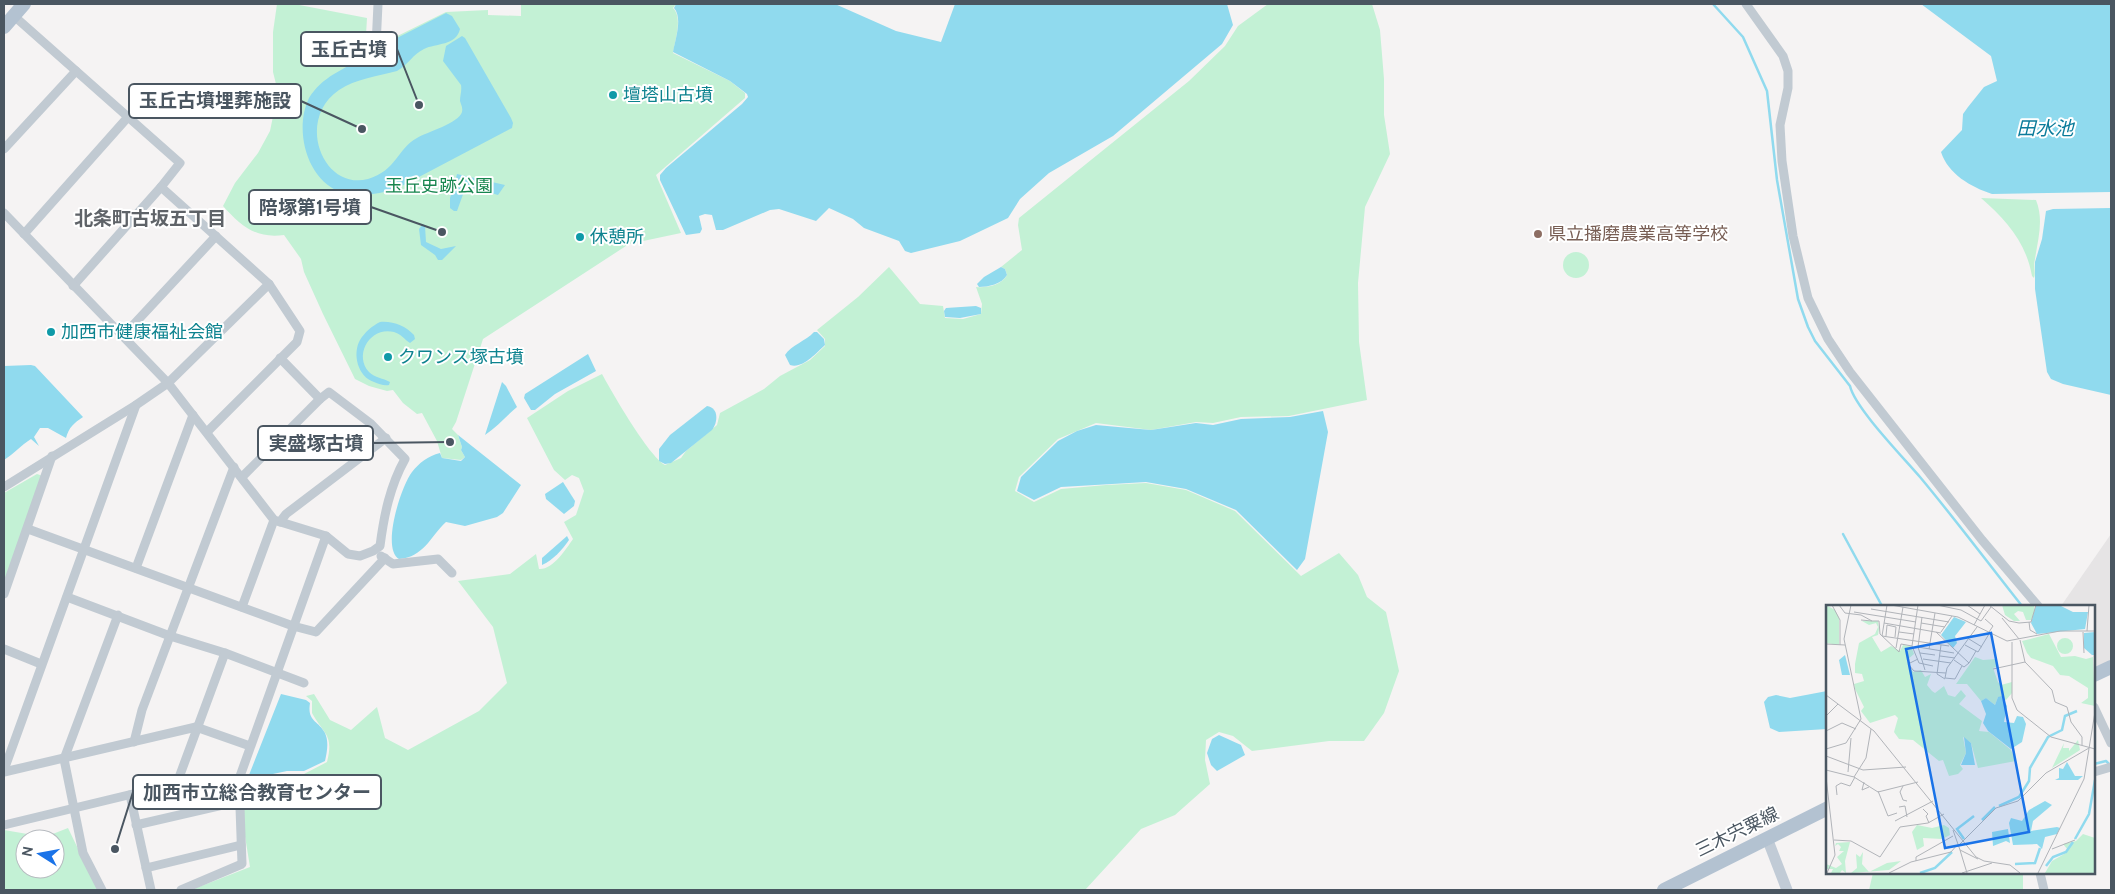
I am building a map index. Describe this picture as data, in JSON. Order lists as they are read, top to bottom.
{
  "streets": {
    "main road": ["三木宍粟線"]
  },
  "districts": ["北条町古坂五丁目"],
  "water": ["田水池"],
  "parks": ["玉丘史跡公園"],
  "places": [
    "壇塔山古墳",
    "玉丘古墳",
    "玉丘古墳埋葬施設",
    "陪塚第1号墳",
    "県立播磨農業高等学校",
    "休憩所",
    "加西市健康福祉会館",
    "クワンス塚古墳",
    "実盛塚古墳",
    "加西市立総合教育センター"
  ],
  "north": "left"
}
